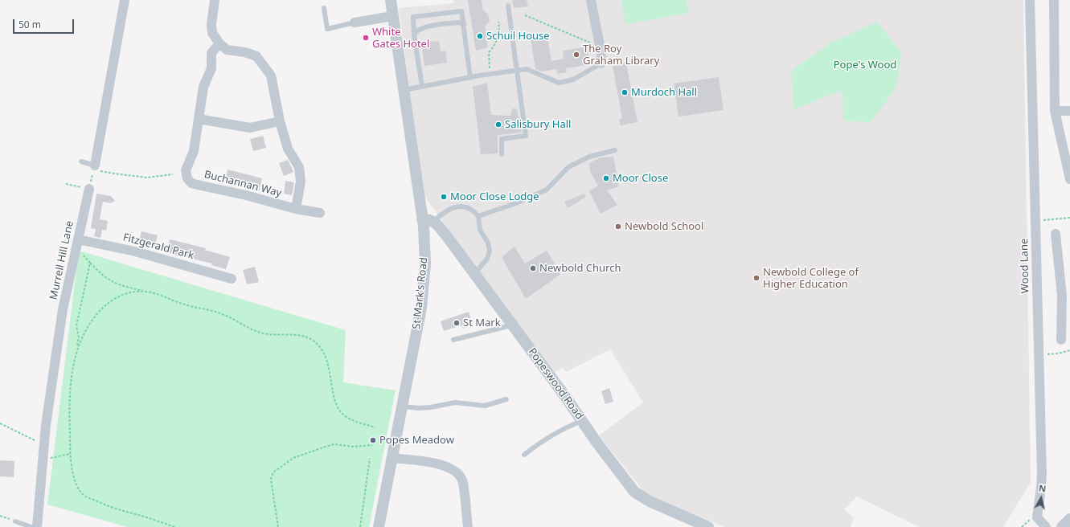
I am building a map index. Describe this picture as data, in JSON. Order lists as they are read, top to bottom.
{
  "streets": {
    "street": [
      "Buchannan Way",
      "Fitzgerald Park",
      "Murrell Hill Lane",
      "Wood Lane",
      "St Mark's Road",
      "Popeswood Road"
    ]
  },
  "crossings": [
    ["Fitzgerald Park", "Murrell Hill Lane"]
  ],
  "parks": ["Pope's Wood"],
  "places": [
    "Schuil House",
    "White Gates Hotel",
    "The Roy Graham Library",
    "Murdoch Hall",
    "Salisbury Hall",
    "Moor Close",
    "Moor Close Lodge",
    "Newbold School",
    "Newbold Church",
    "Newbold College of Higher Education",
    "St Mark",
    "Popes Meadow"
  ],
  "scale_bar": "50 m",
  "north": "top"
}
